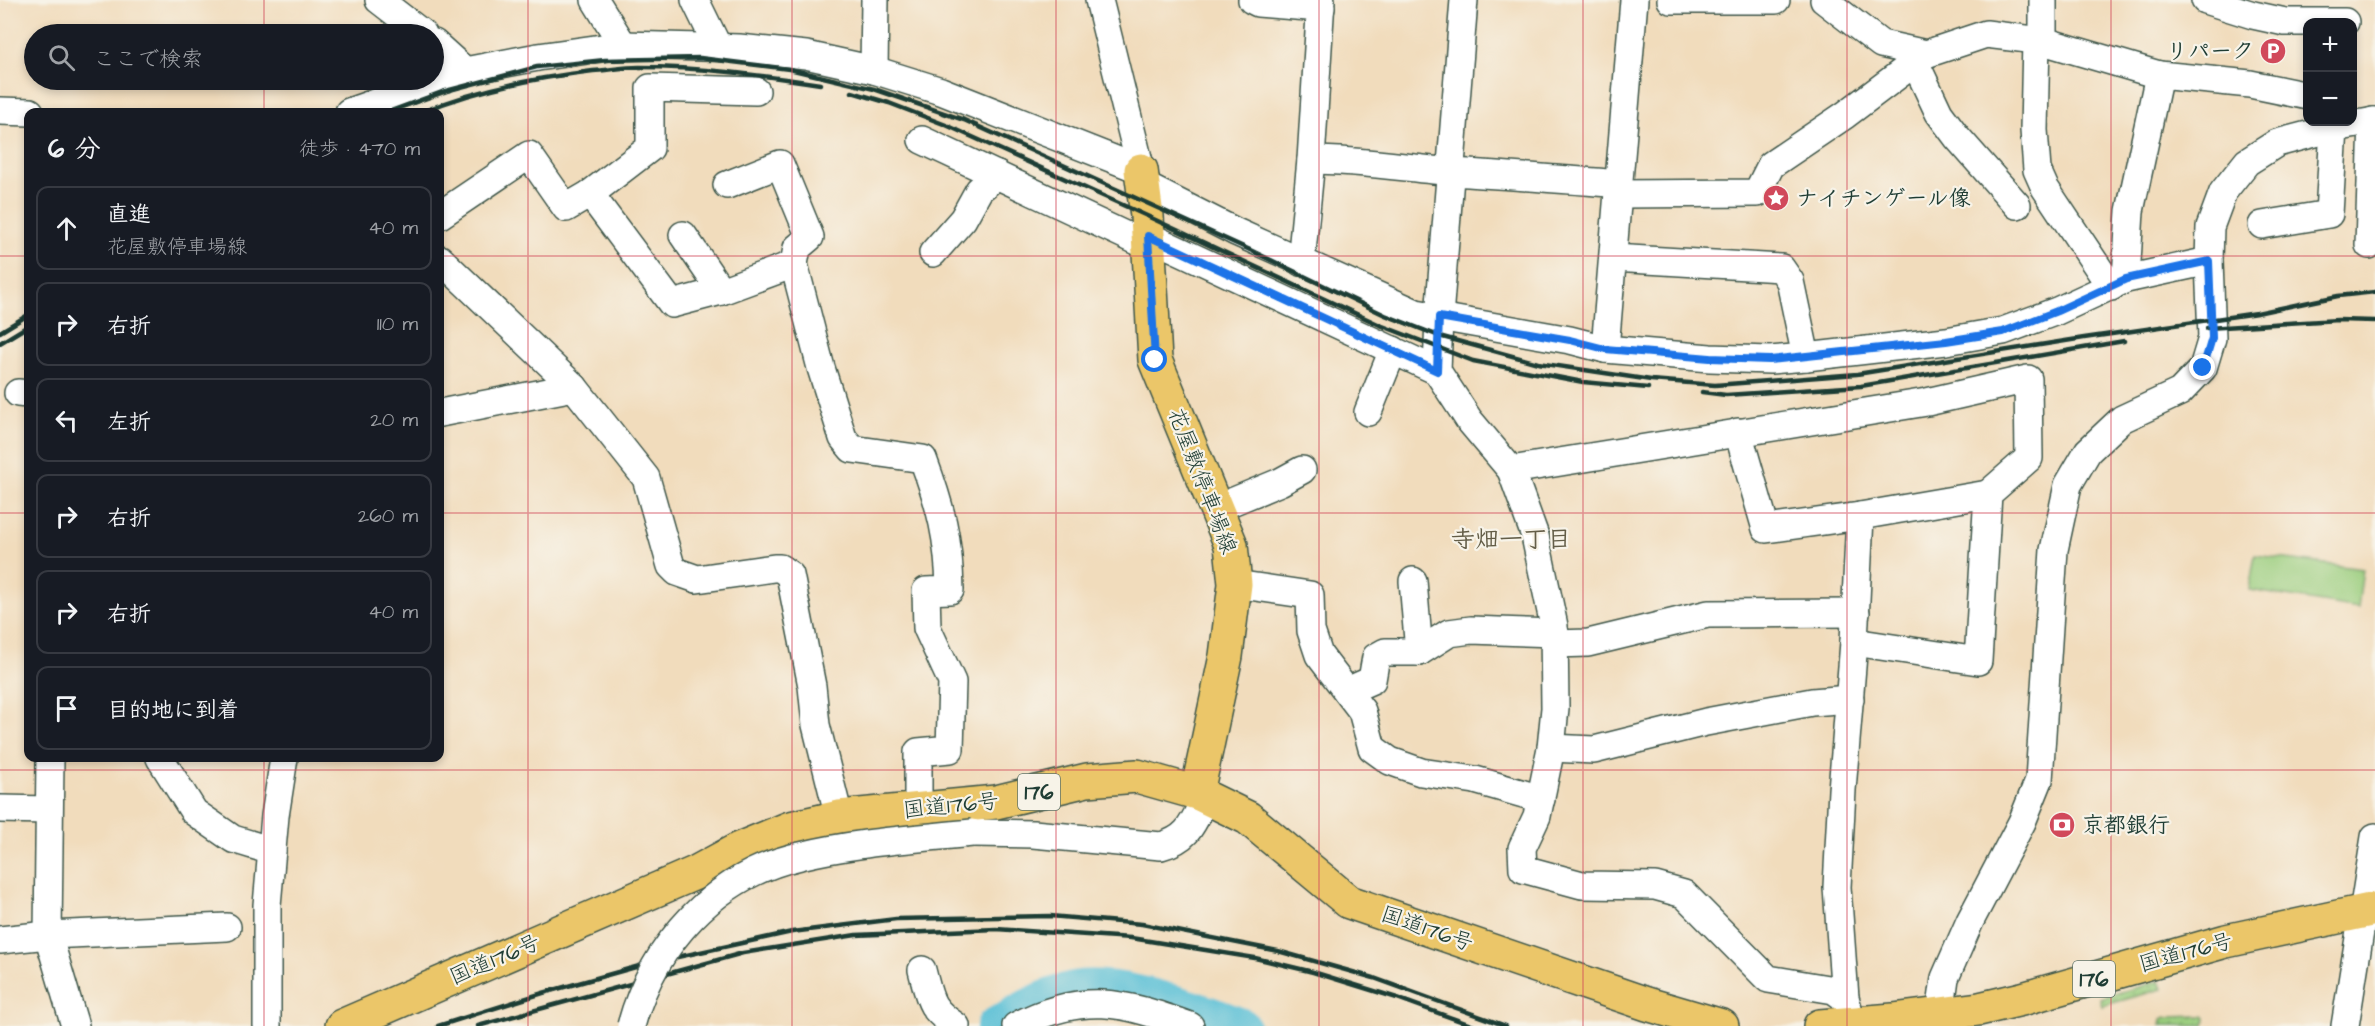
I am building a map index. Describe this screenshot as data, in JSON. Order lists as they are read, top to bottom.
{
  "streets": {
    "main road": ["花屋敷停車場線", "176", "国道176号"]
  },
  "crossings": [
    ["花屋敷停車場線", "国道176号"]
  ],
  "districts": ["寺畑一丁目"],
  "places": {
    "parking": ["リパーク"],
    "place": ["ナイチンゲール像"],
    "bank": ["京都銀行"]
  },
  "page": {
    "map_buttons": ["+", "−"],
    "search": "ここで検索",
    "heading": ["6 分", "徒歩 · 470 m"],
    "list": [
      ["直進", "花屋敷停車場線", "40 m"],
      ["右折", "110 m"],
      ["左折", "20 m"],
      ["右折", "260 m"],
      ["右折", "40 m"],
      "目的地に到着"
    ]
  }
}
